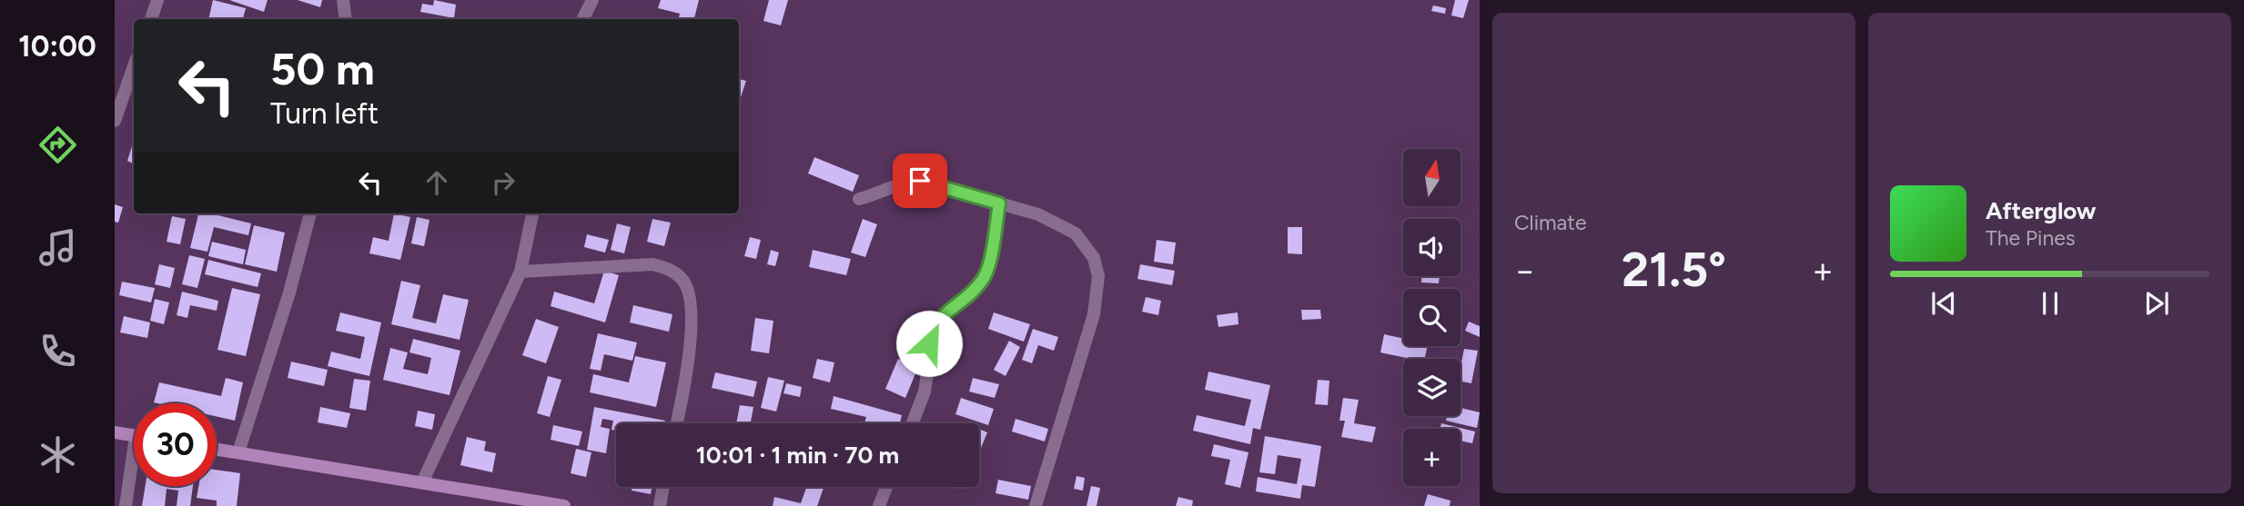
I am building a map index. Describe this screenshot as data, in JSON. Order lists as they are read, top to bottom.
{
  "north": "top",
  "page": {
    "tabs": "10:00",
    "tile": "Climate",
    "turn": ["50 m", "Turn left"],
    "map_buttons": "+",
    "song": ["Afterglow", "The Pines"],
    "heat": ["−", "21.5°", "+"],
    "limit": "30",
    "trip": "10:01 · 1 min · 70 m"
  }
}
